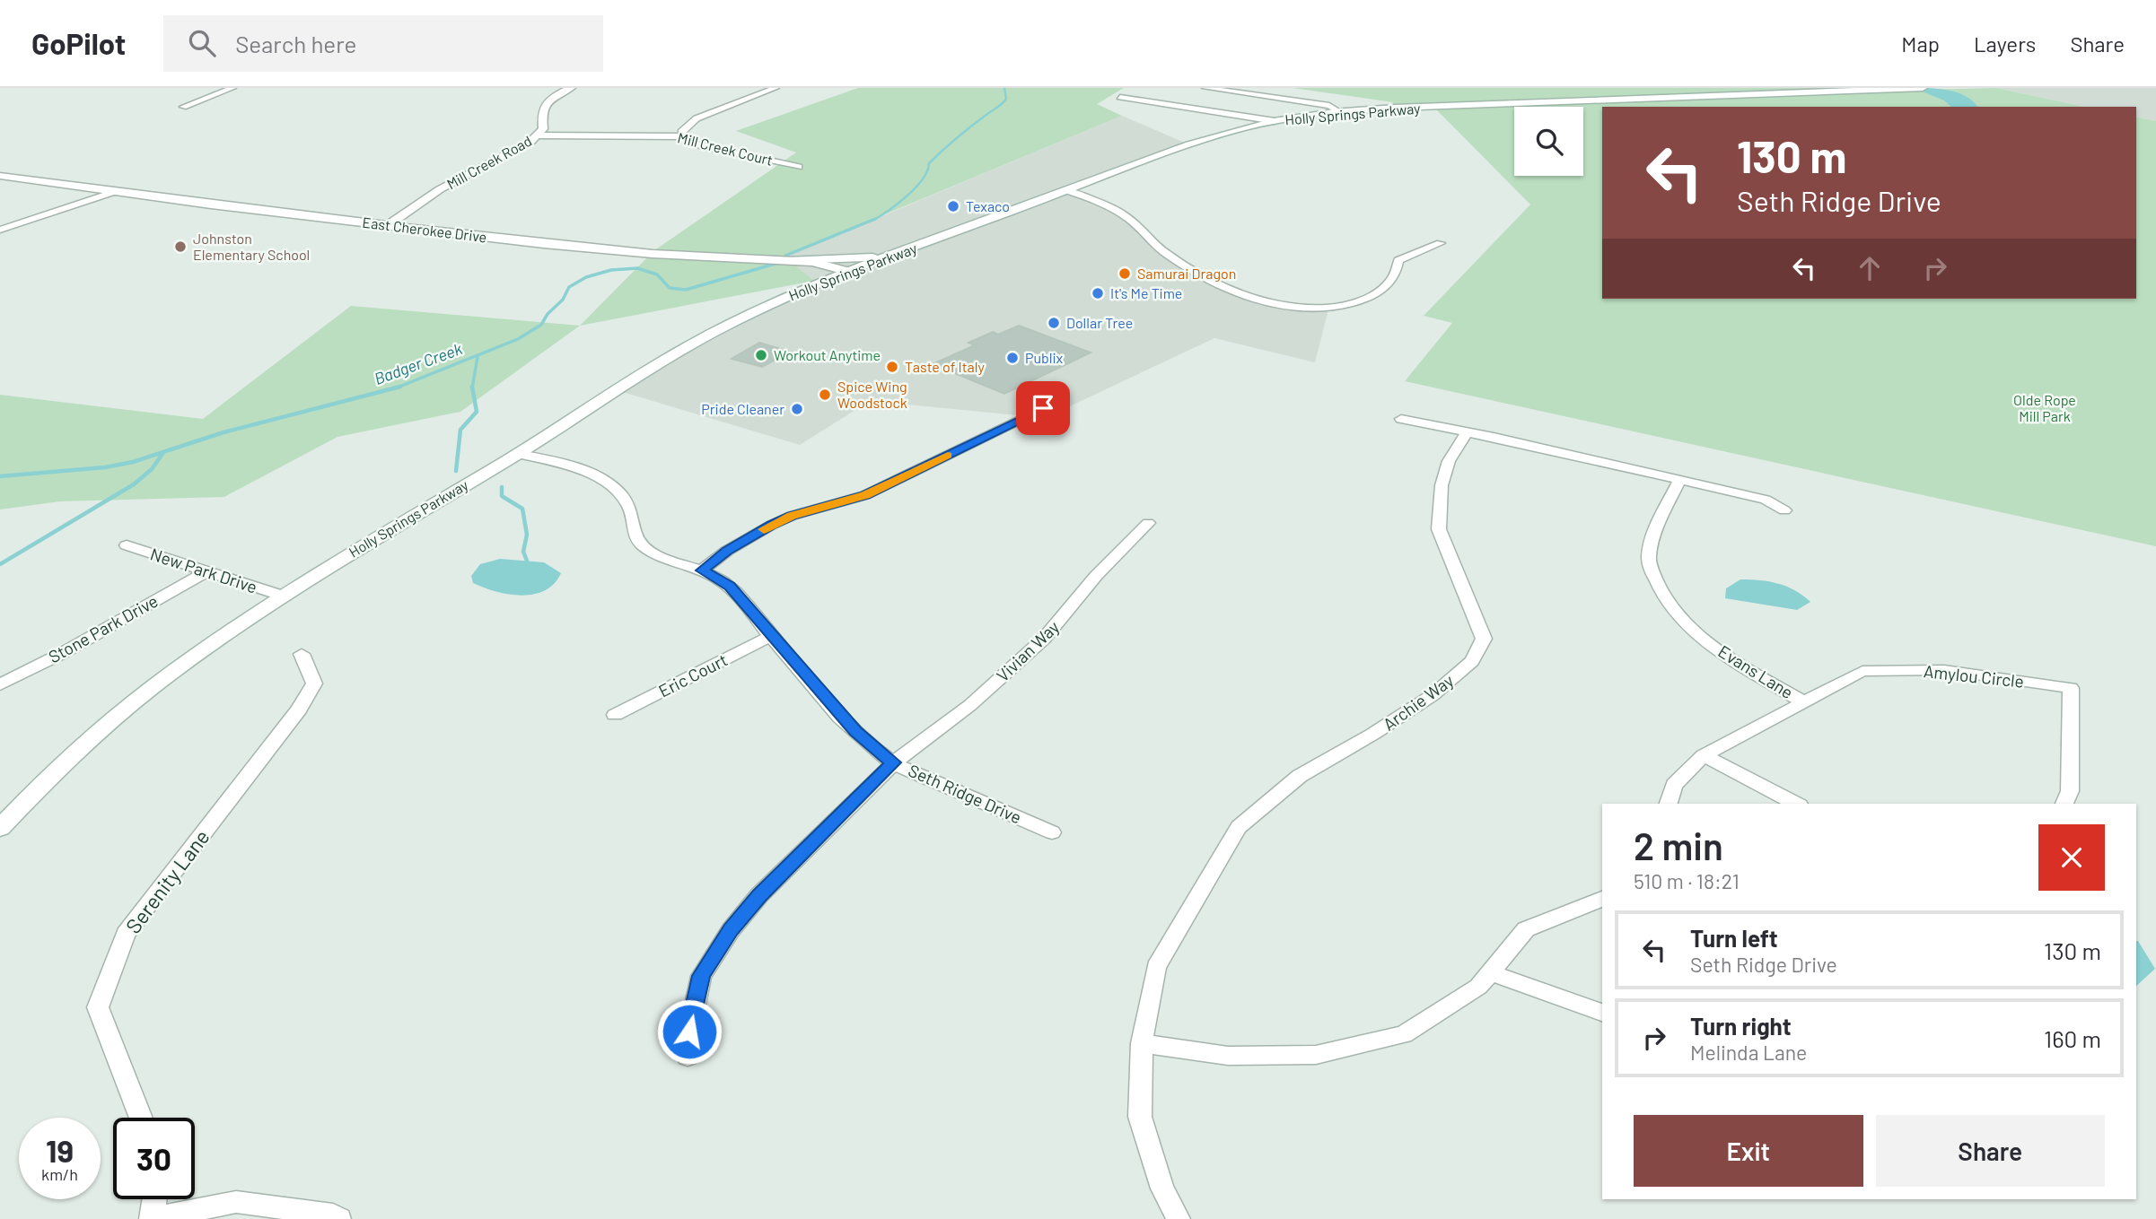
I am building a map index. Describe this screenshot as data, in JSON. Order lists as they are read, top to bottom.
{
  "streets": {
    "main road": ["Holly Springs Parkway", "Mill Creek Road", "East Cherokee Drive"],
    "street": [
      "Mill Creek Court",
      "New Park Drive",
      "Stone Park Drive",
      "Vivian Way",
      "Evans Lane",
      "Eric Court",
      "Amylou Circle",
      "Archie Way",
      "Seth Ridge Drive",
      "Serenity Lane"
    ]
  },
  "crossings": [
    ["Holly Springs Parkway", "East Cherokee Drive"],
    ["Holly Springs Parkway", "New Park Drive"],
    ["Holly Springs Parkway", "Seth Ridge Drive"],
    ["Mill Creek Court", "Mill Creek Road"],
    ["Mill Creek Road", "East Cherokee Drive"],
    ["New Park Drive", "Stone Park Drive"],
    ["Vivian Way", "Seth Ridge Drive"],
    ["Evans Lane", "Amylou Circle"],
    ["Eric Court", "Seth Ridge Drive"]
  ],
  "water": ["Badger Creek"],
  "parks": ["Olde Rope Mill Park"],
  "places": [
    "Texaco",
    "Johnston Elementary School",
    "Samurai Dragon",
    "It's Me Time",
    "Dollar Tree",
    "Workout Anytime",
    "Publix",
    "Taste of Italy",
    "Spice Wing Woodstock",
    "Pride Cleaner"
  ],
  "page": {
    "header": "GoPilot",
    "search": "Search here",
    "nav": ["Map", "Layers", "Share"],
    "turn": ["130 m", "Seth Ridge Drive"],
    "heading": ["2 min", "510 m · 18:21"],
    "list": [
      {
        "name": "Turn left",
        "note": "Seth Ridge Drive",
        "value": "130 m"
      },
      {
        "name": "Turn right",
        "note": "Melinda Lane",
        "value": "160 m"
      }
    ],
    "buttons": ["Exit", "Share"],
    "speed": "19 km/h",
    "limit": "30"
  }
}
